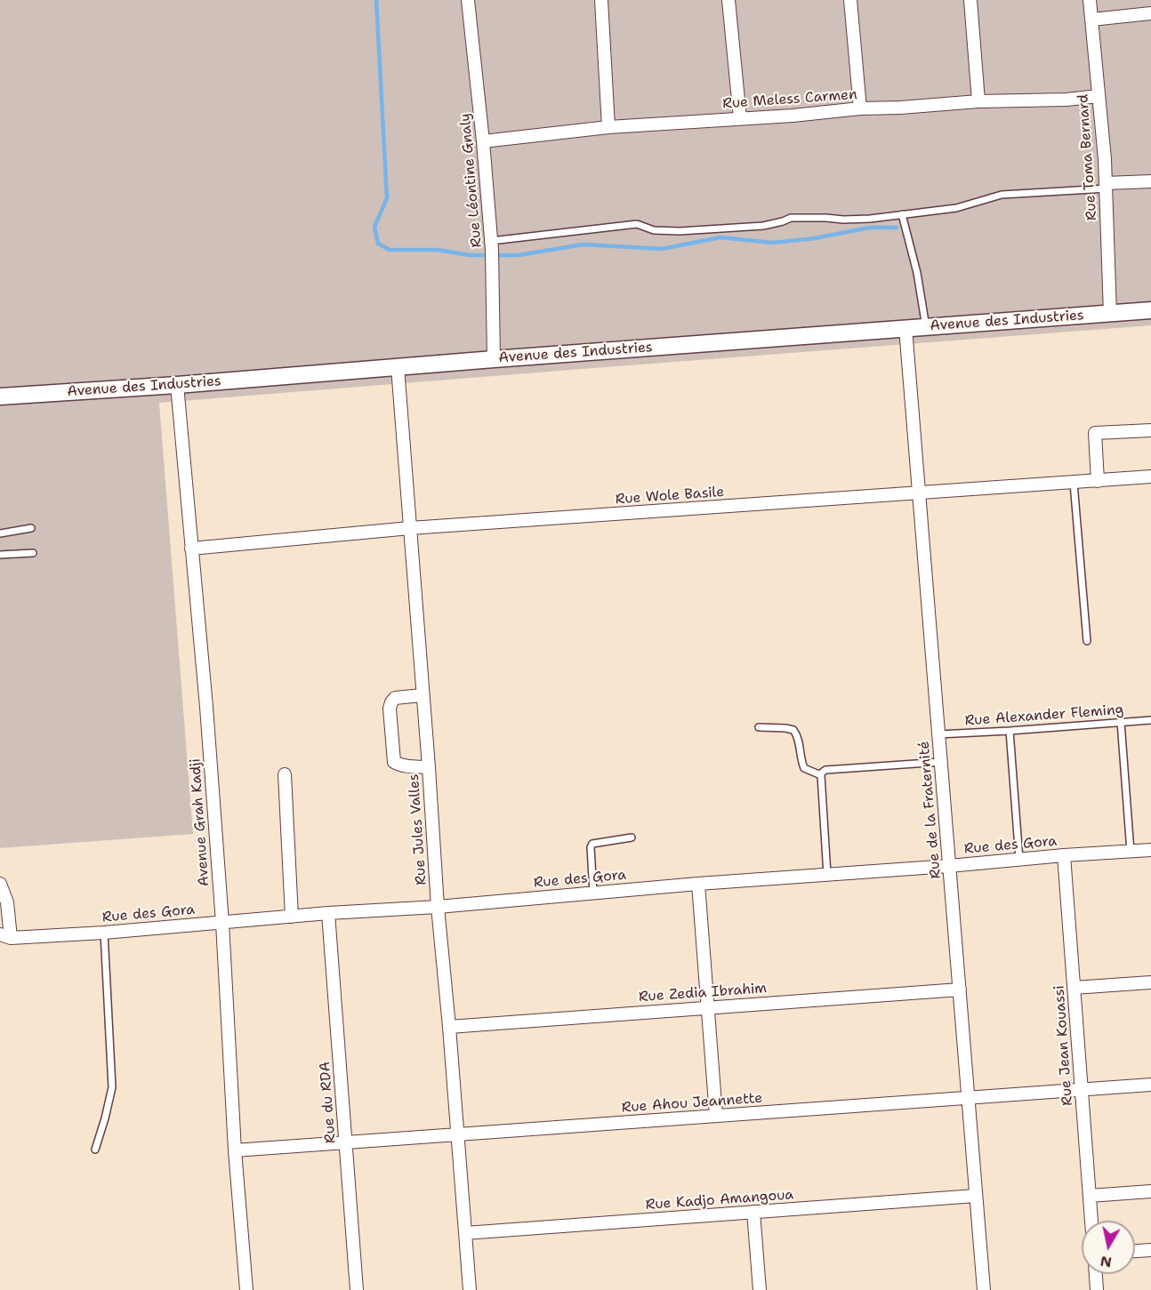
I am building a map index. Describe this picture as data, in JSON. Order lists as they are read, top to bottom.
{
  "streets": {
    "street": [
      "Rue Meless Carmen",
      "Rue Toma Bernard",
      "Rue Léontine Gnaly",
      "Avenue des Industries",
      "Rue Wole Basile",
      "Rue de la Fraternité",
      "Avenue Grah Kadji",
      "Rue Jules Valles",
      "Rue des Gora",
      "Rue Zedia Ibrahim",
      "Rue Jean Kouassi",
      "Rue du RDA",
      "Rue Ahou Jeannette",
      "Rue Kadjo Amangoua"
    ],
    "lane": ["Rue Alexander Fleming"]
  },
  "crossings": [
    ["Rue Meless Carmen", "Rue Toma Bernard"],
    ["Rue Meless Carmen", "Rue Léontine Gnaly"],
    ["Rue Toma Bernard", "Avenue des Industries"],
    ["Rue Léontine Gnaly", "Avenue des Industries"],
    ["Avenue des Industries", "Rue de la Fraternité"],
    ["Avenue des Industries", "Avenue Grah Kadji"],
    ["Avenue des Industries", "Rue Jules Valles"],
    ["Rue Wole Basile", "Rue de la Fraternité"],
    ["Rue Wole Basile", "Avenue Grah Kadji"],
    ["Rue Wole Basile", "Rue Jules Valles"],
    ["Rue Alexander Fleming", "Rue de la Fraternité"],
    ["Rue de la Fraternité", "Rue des Gora"],
    ["Rue de la Fraternité", "Rue Zedia Ibrahim"],
    ["Rue de la Fraternité", "Rue Ahou Jeannette"],
    ["Rue de la Fraternité", "Rue Kadjo Amangoua"],
    ["Avenue Grah Kadji", "Rue des Gora"],
    ["Avenue Grah Kadji", "Rue Ahou Jeannette"],
    ["Rue Jules Valles", "Rue des Gora"],
    ["Rue Jules Valles", "Rue Zedia Ibrahim"],
    ["Rue Jules Valles", "Rue Ahou Jeannette"],
    ["Rue Jules Valles", "Rue Kadjo Amangoua"],
    ["Rue des Gora", "Rue Jean Kouassi"],
    ["Rue des Gora", "Rue du RDA"],
    ["Rue Jean Kouassi", "Rue Ahou Jeannette"],
    ["Rue du RDA", "Rue Ahou Jeannette"]
  ],
  "north": "bottom"
}
